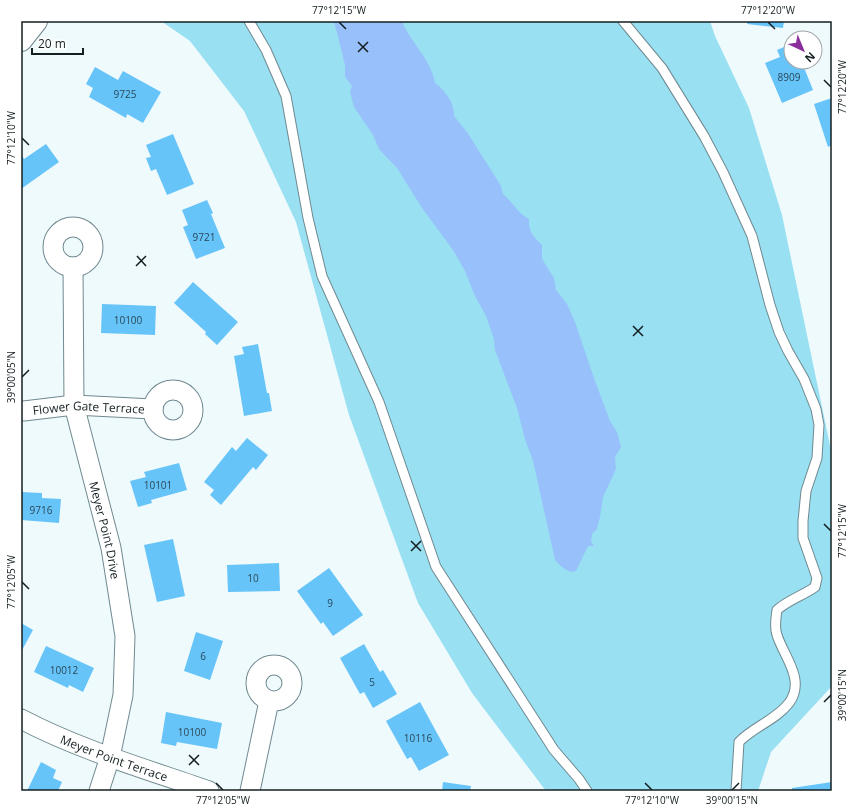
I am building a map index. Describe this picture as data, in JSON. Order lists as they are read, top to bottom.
{
  "streets": {
    "street": ["Flower Gate Terrace", "Meyer Point Drive", "Meyer Point Terrace"]
  },
  "crossings": [
    ["Flower Gate Terrace", "Meyer Point Drive"],
    ["Meyer Point Drive", "Meyer Point Terrace"]
  ],
  "house_numbers": [
    "8909",
    "9725",
    "9721",
    "10100",
    "10101",
    "9716",
    "10",
    "9",
    "6",
    "10012",
    "5",
    "10100",
    "10116"
  ],
  "scale_bar": "20 m",
  "north": "bottom right",
  "coordinates": [
    "77°12'15\"W",
    "77°12'20\"W",
    "77°12'10\"W",
    "39°00'05\"N",
    "77°12'05\"W",
    "39°00'15\"N"
  ]
}
